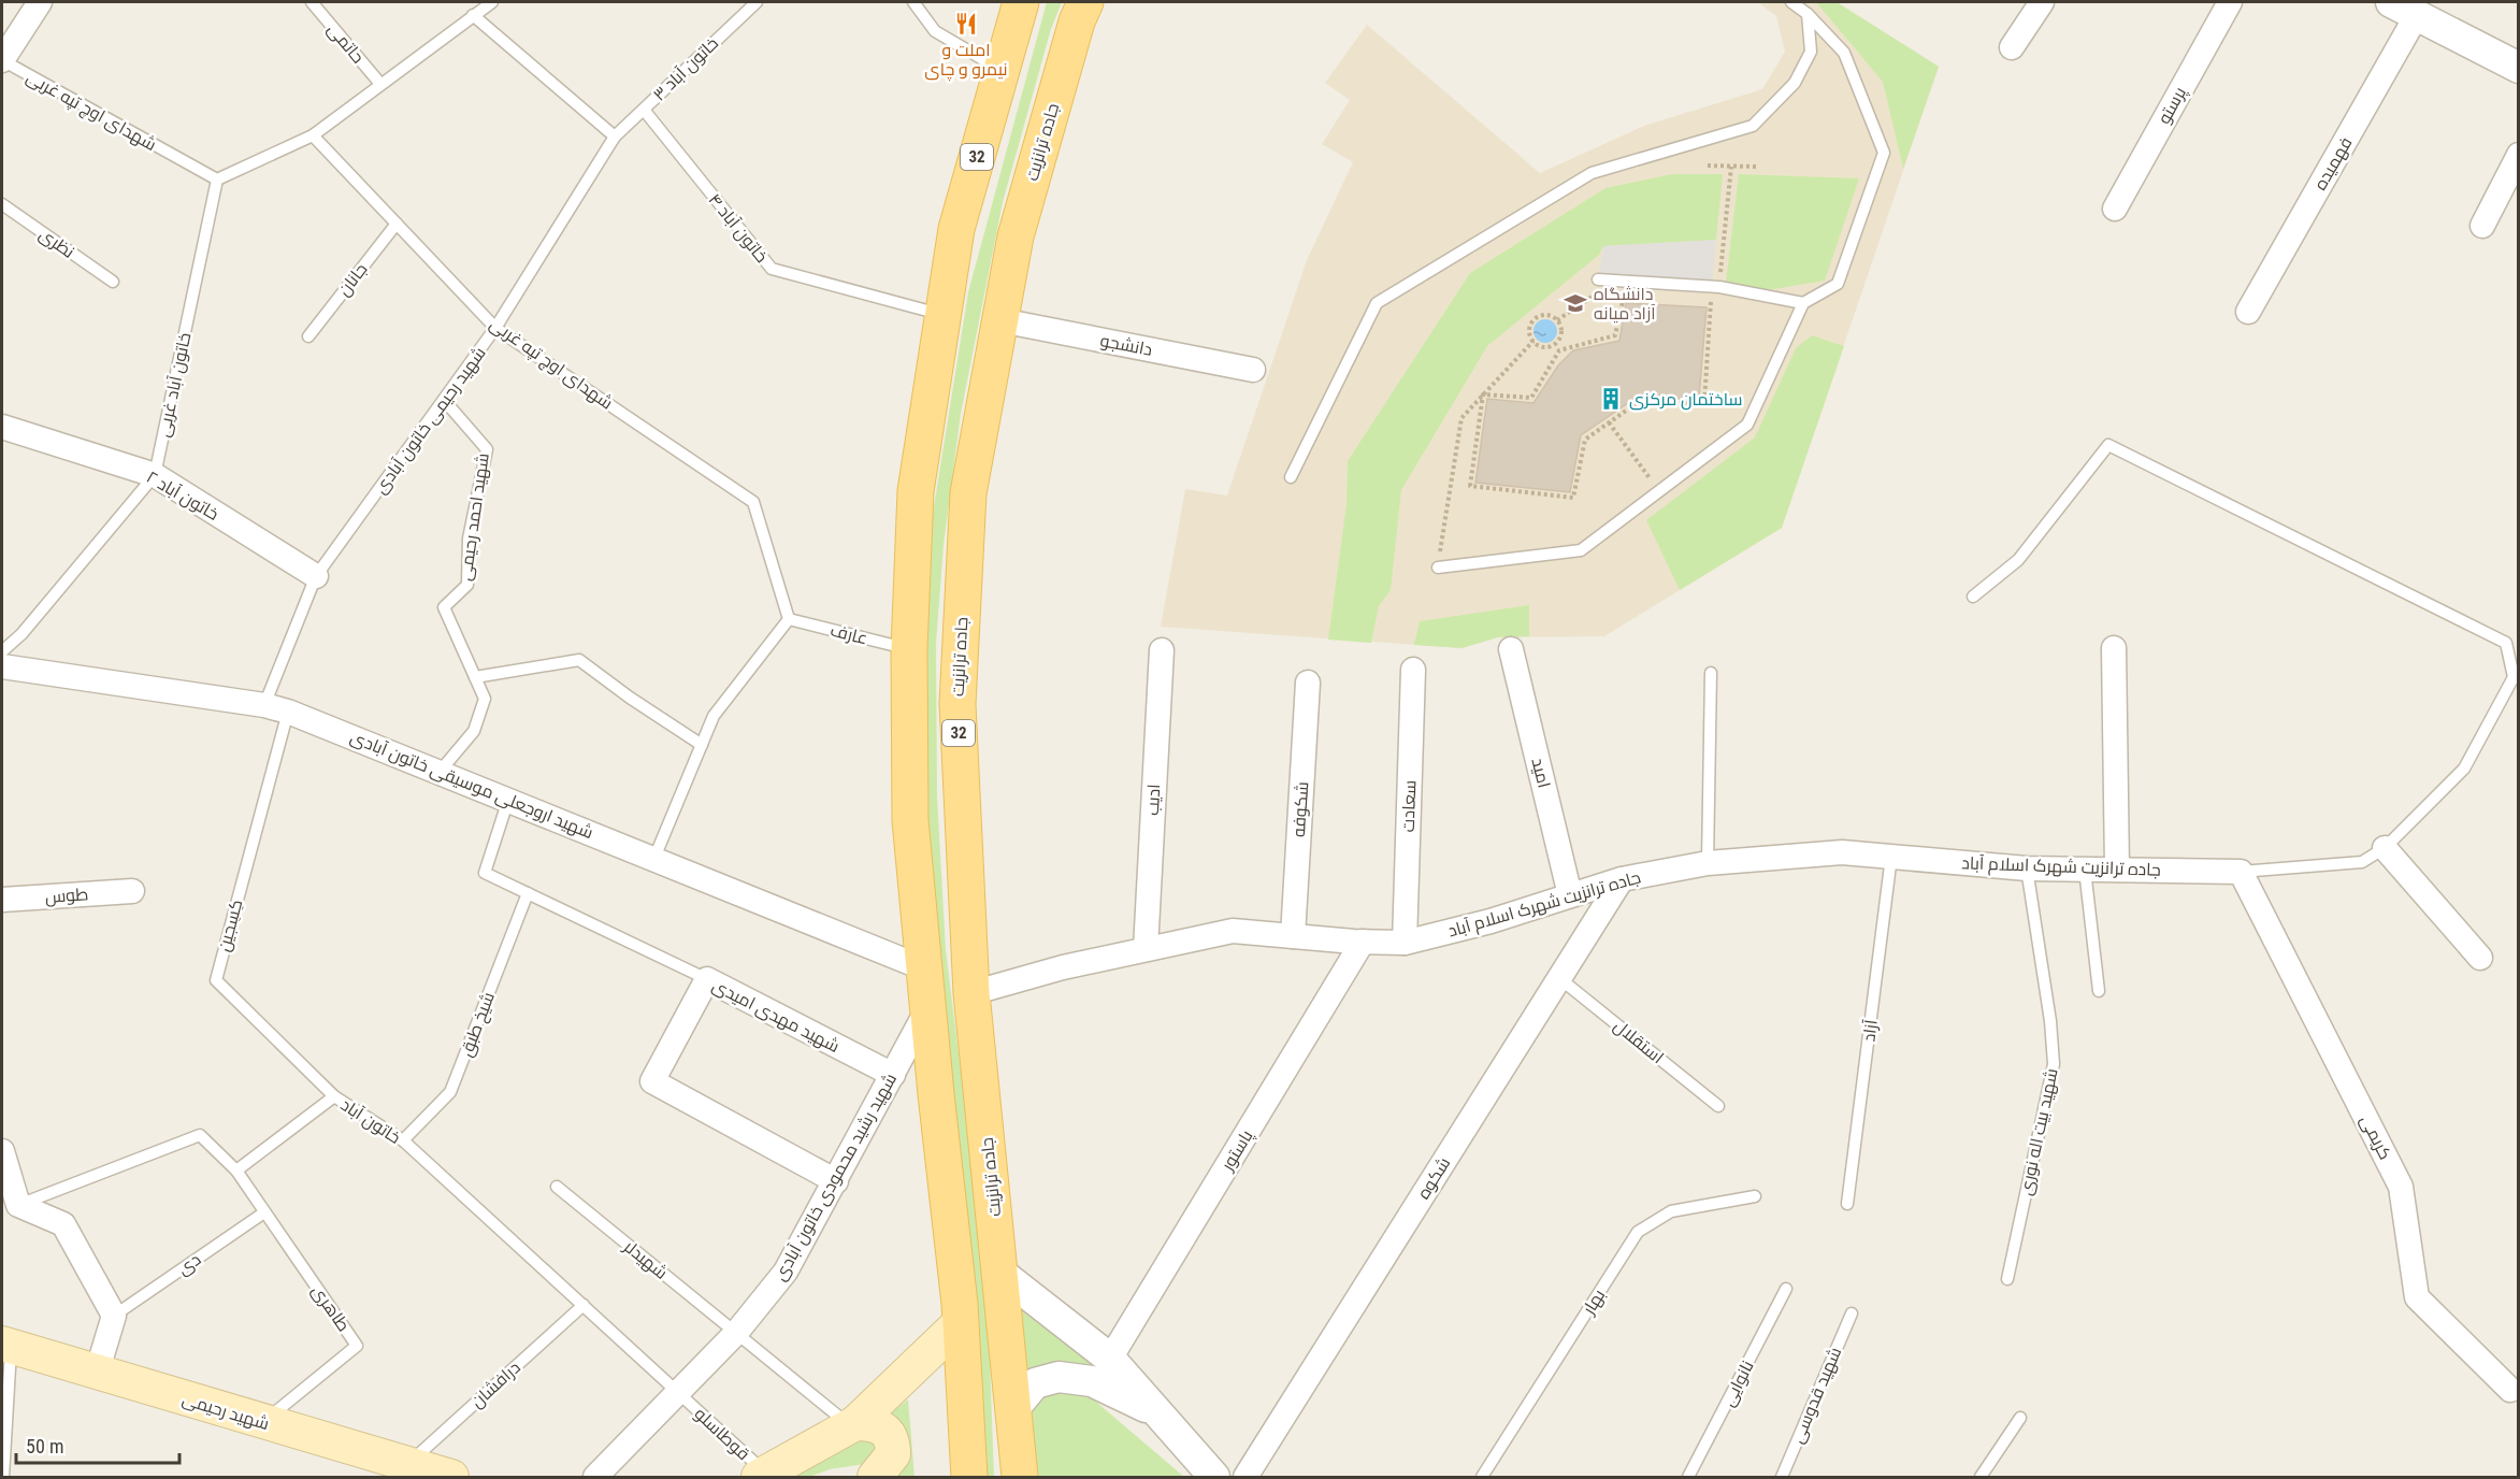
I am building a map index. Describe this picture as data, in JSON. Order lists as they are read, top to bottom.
{
  "streets": {
    "main road": ["جاده ترانزیت", "32", "شهید رحیمی"],
    "street": [
      "پرستو",
      "فهمیده",
      "دانشجو",
      "خاتون آباد ۲",
      "امید",
      "شهید اروجعلی موسیقی خاتون آبادی",
      "ادیب",
      "سعادت",
      "شکوفه",
      "جاده ترانزیت شهرک اسلام آباد",
      "طوس",
      "شهید مهدی امیدی",
      "کریمی",
      "پاستور",
      "شهید رشید محمودی خاتون آبادی",
      "شکوه"
    ],
    "lane": [
      "حاتمی",
      "خاتون آباد ۳",
      "شهدای اوچ تپه غربی",
      "خاتون آباد ۴",
      "نظری",
      "جانان",
      "خاتون آباد غربی",
      "شهید رحیمی خاتون آبادی",
      "شهید احمد رحیمی",
      "عارف",
      "کِسِجین",
      "شیخ طبق",
      "آزاد",
      "استقلال",
      "خاتون آباد",
      "شهید بیت اله نوری",
      "شهیدلر",
      "دی",
      "بهار",
      "طاهری",
      "نانوایی",
      "درافشان",
      "شهید قدوسی",
      "قوطاسلو"
    ]
  },
  "crossings": [
    ["خاتون آباد ۳", "خاتون آباد ۴"],
    ["خاتون آباد ۳", "شهید رحیمی خاتون آبادی"],
    ["شهدای اوچ تپه غربی", "جانان"],
    ["شهدای اوچ تپه غربی", "خاتون آباد غربی"],
    ["شهدای اوچ تپه غربی", "شهید رحیمی خاتون آبادی"],
    ["شهدای اوچ تپه غربی", "عارف"],
    ["جاده ترانزیت", "دانشجو"],
    ["جاده ترانزیت", "جاده ترانزیت شهرک اسلام آباد"],
    ["32", "خاتون آباد ۴"],
    ["32", "عارف"],
    ["32", "شهید اروجعلی موسیقی خاتون آبادی"],
    ["32", "شهید رشید محمودی خاتون آبادی"],
    ["خاتون آباد غربی", "خاتون آباد ۲"],
    ["شهید رحیمی خاتون آبادی", "خاتون آباد ۲"],
    ["شهید رحیمی خاتون آبادی", "شهید احمد رحیمی"],
    ["شهید رحیمی خاتون آبادی", "شهید اروجعلی موسیقی خاتون آبادی"],
    ["شهید رحیمی خاتون آبادی", "کِسِجین"],
    ["شهید احمد رحیمی", "شهید اروجعلی موسیقی خاتون آبادی"],
    ["امید", "جاده ترانزیت شهرک اسلام آباد"],
    ["شهید اروجعلی موسیقی خاتون آبادی", "کِسِجین"],
    ["ادیب", "جاده ترانزیت شهرک اسلام آباد"],
    ["سعادت", "جاده ترانزیت شهرک اسلام آباد"],
    ["شکوفه", "جاده ترانزیت شهرک اسلام آباد"],
    ["جاده ترانزیت شهرک اسلام آباد", "آزاد"],
    ["جاده ترانزیت شهرک اسلام آباد", "شهید بیت اله نوری"],
    ["جاده ترانزیت شهرک اسلام آباد", "کریمی"],
    ["جاده ترانزیت شهرک اسلام آباد", "پاستور"],
    ["جاده ترانزیت شهرک اسلام آباد", "شکوه"],
    ["کِسِجین", "خاتون آباد"],
    ["شهید مهدی امیدی", "شهید رشید محمودی خاتون آبادی"],
    ["شیخ طبق", "خاتون آباد"],
    ["استقلال", "شکوه"],
    ["خاتون آباد", "شهید رشید محمودی خاتون آبادی"],
    ["خاتون آباد", "طاهری"],
    ["خاتون آباد", "درافشان"],
    ["خاتون آباد", "قوطاسلو"],
    ["شهید رشید محمودی خاتون آبادی", "شهیدلر"],
    ["شهید رشید محمودی خاتون آبادی", "قوطاسلو"],
    ["دی", "طاهری"],
    ["طاهری", "شهید رحیمی"],
    ["درافشان", "شهید رحیمی"]
  ],
  "places": {
    "restaurant": ["املت و نیمرو و چای"],
    "school or university": ["دانشگاه آزاد میانه"],
    "building": ["ساختمان مرکزی"]
  },
  "scale_bar": "50 m"
}
